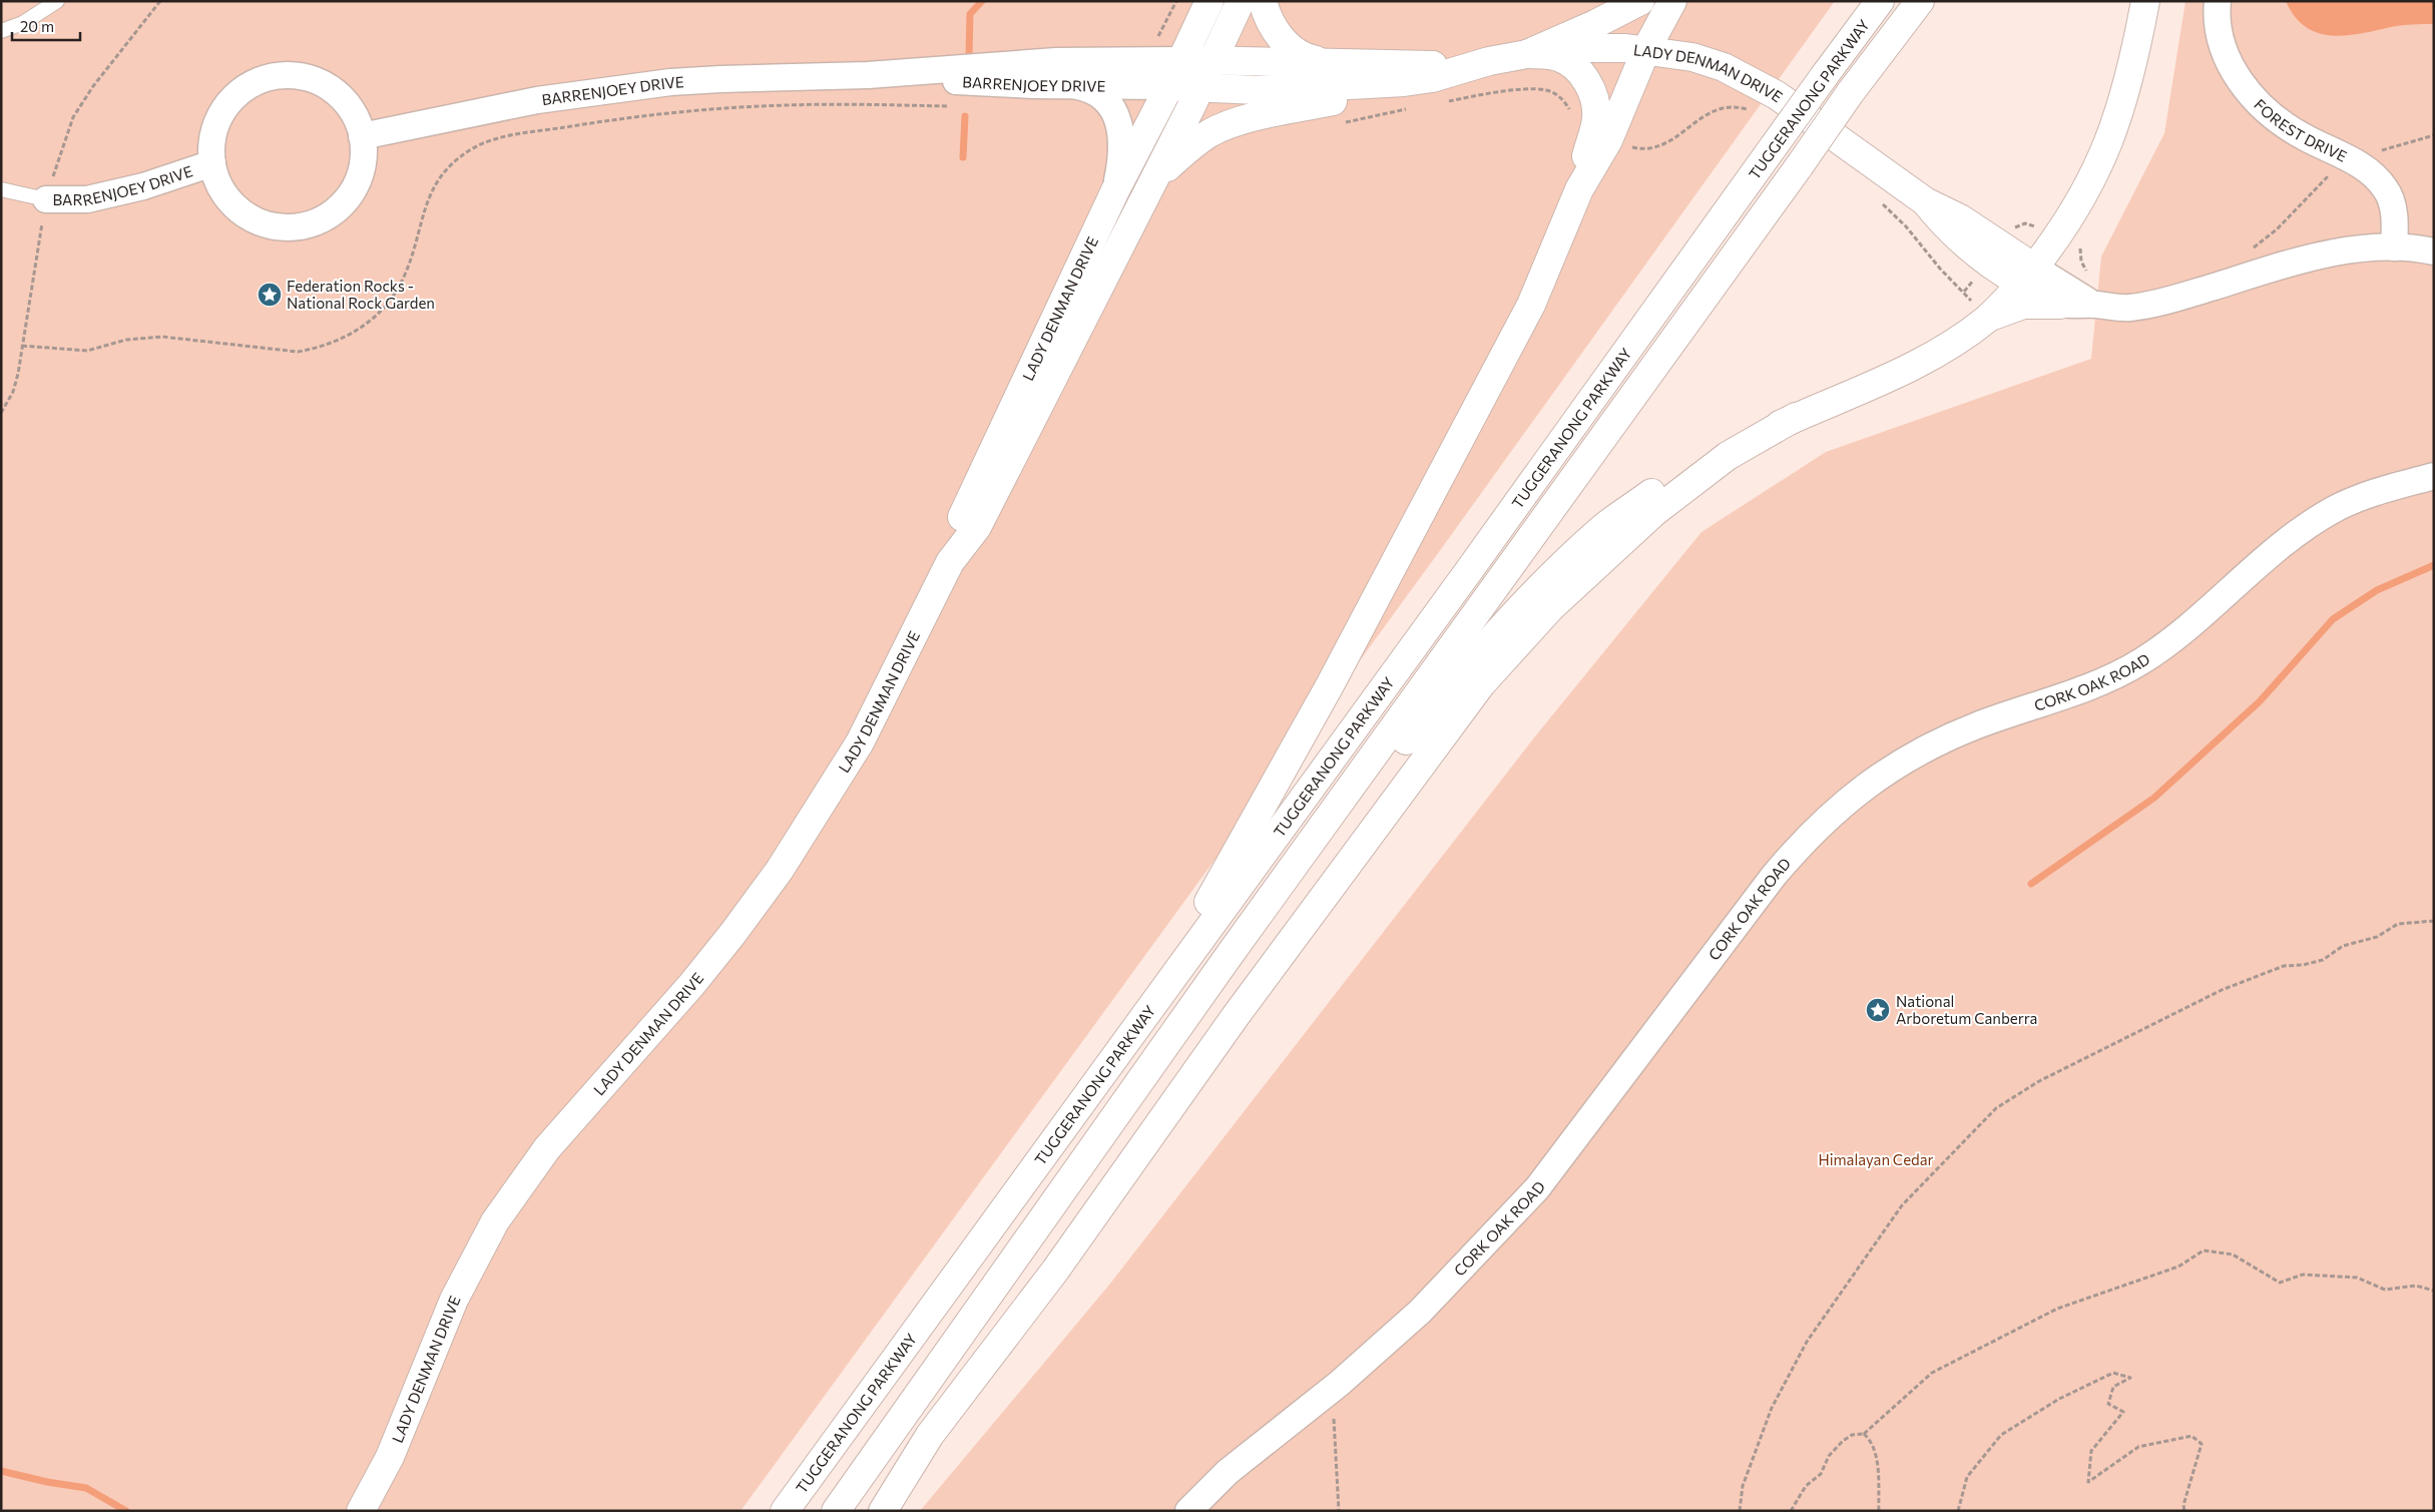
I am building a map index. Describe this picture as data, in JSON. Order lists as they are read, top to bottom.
{
  "streets": {
    "main road": ["LADY DENMAN DRIVE", "BARRENJOEY DRIVE", "TUGGERANONG PARKWAY"],
    "street": ["FOREST DRIVE", "CORK OAK ROAD"]
  },
  "crossings": [
    ["LADY DENMAN DRIVE", "BARRENJOEY DRIVE"]
  ],
  "parks": ["Himalayan Cedar"],
  "places": {
    "place": ["Federation Rocks - National Rock Garden", "National Arboretum Canberra"]
  },
  "scale_bar": "20 m"
}
